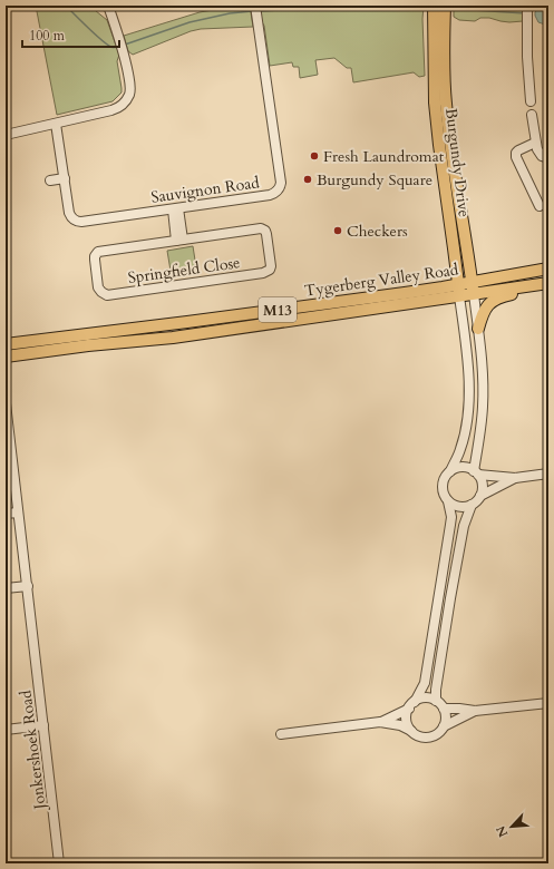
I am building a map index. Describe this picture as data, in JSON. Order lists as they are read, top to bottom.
{
  "streets": {
    "main road": ["Burgundy Drive", "Tygerberg Valley Road", "M13"],
    "street": ["Sauvignon Road", "Springfield Close", "Jonkershoek Road"]
  },
  "crossings": [
    ["Burgundy Drive", "Tygerberg Valley Road"],
    ["Sauvignon Road", "Springfield Close"]
  ],
  "places": ["Fresh Laundromat", "Burgundy Square", "Checkers"],
  "scale_bar": "100 m",
  "north": "bottom left"
}
